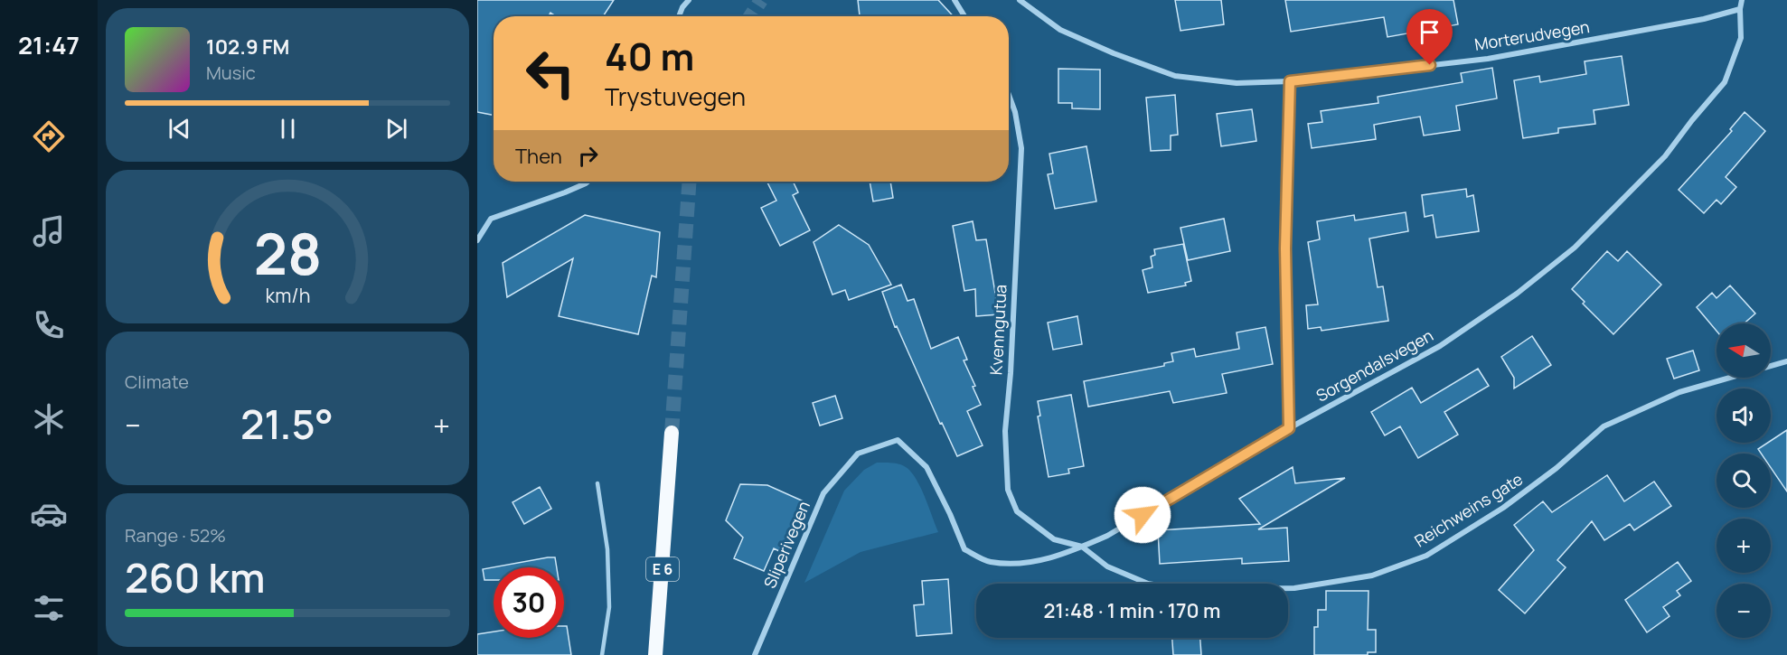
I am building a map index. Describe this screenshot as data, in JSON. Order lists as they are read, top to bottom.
{
  "streets": {
    "highway": ["E 6"],
    "street": [
      "Morterudvegen",
      "Kvenngutua",
      "Sorgendalsvegen",
      "Reichweins gate",
      "Sliperivegen"
    ]
  },
  "crossings": [
    ["Morterudvegen", "Sorgendalsvegen"],
    ["Kvenngutua", "Sorgendalsvegen"],
    ["Kvenngutua", "Reichweins gate"],
    ["Sorgendalsvegen", "Reichweins gate"],
    ["Sorgendalsvegen", "Sliperivegen"]
  ],
  "north": "left",
  "page": {
    "tabs": "21:47",
    "turn": ["40 m", "Trystuvegen"],
    "song": ["102.9 FM", "Music"],
    "then": "Then",
    "map_buttons": ["+", "−"],
    "tile": [
      "Climate",
      ["Range · 52%", "260 km"]
    ],
    "heat": ["−", "21.5°", "+"],
    "limit": "30",
    "trip": "21:48 · 1 min · 170 m",
    "gauge": ["28", "km/h"]
  }
}
